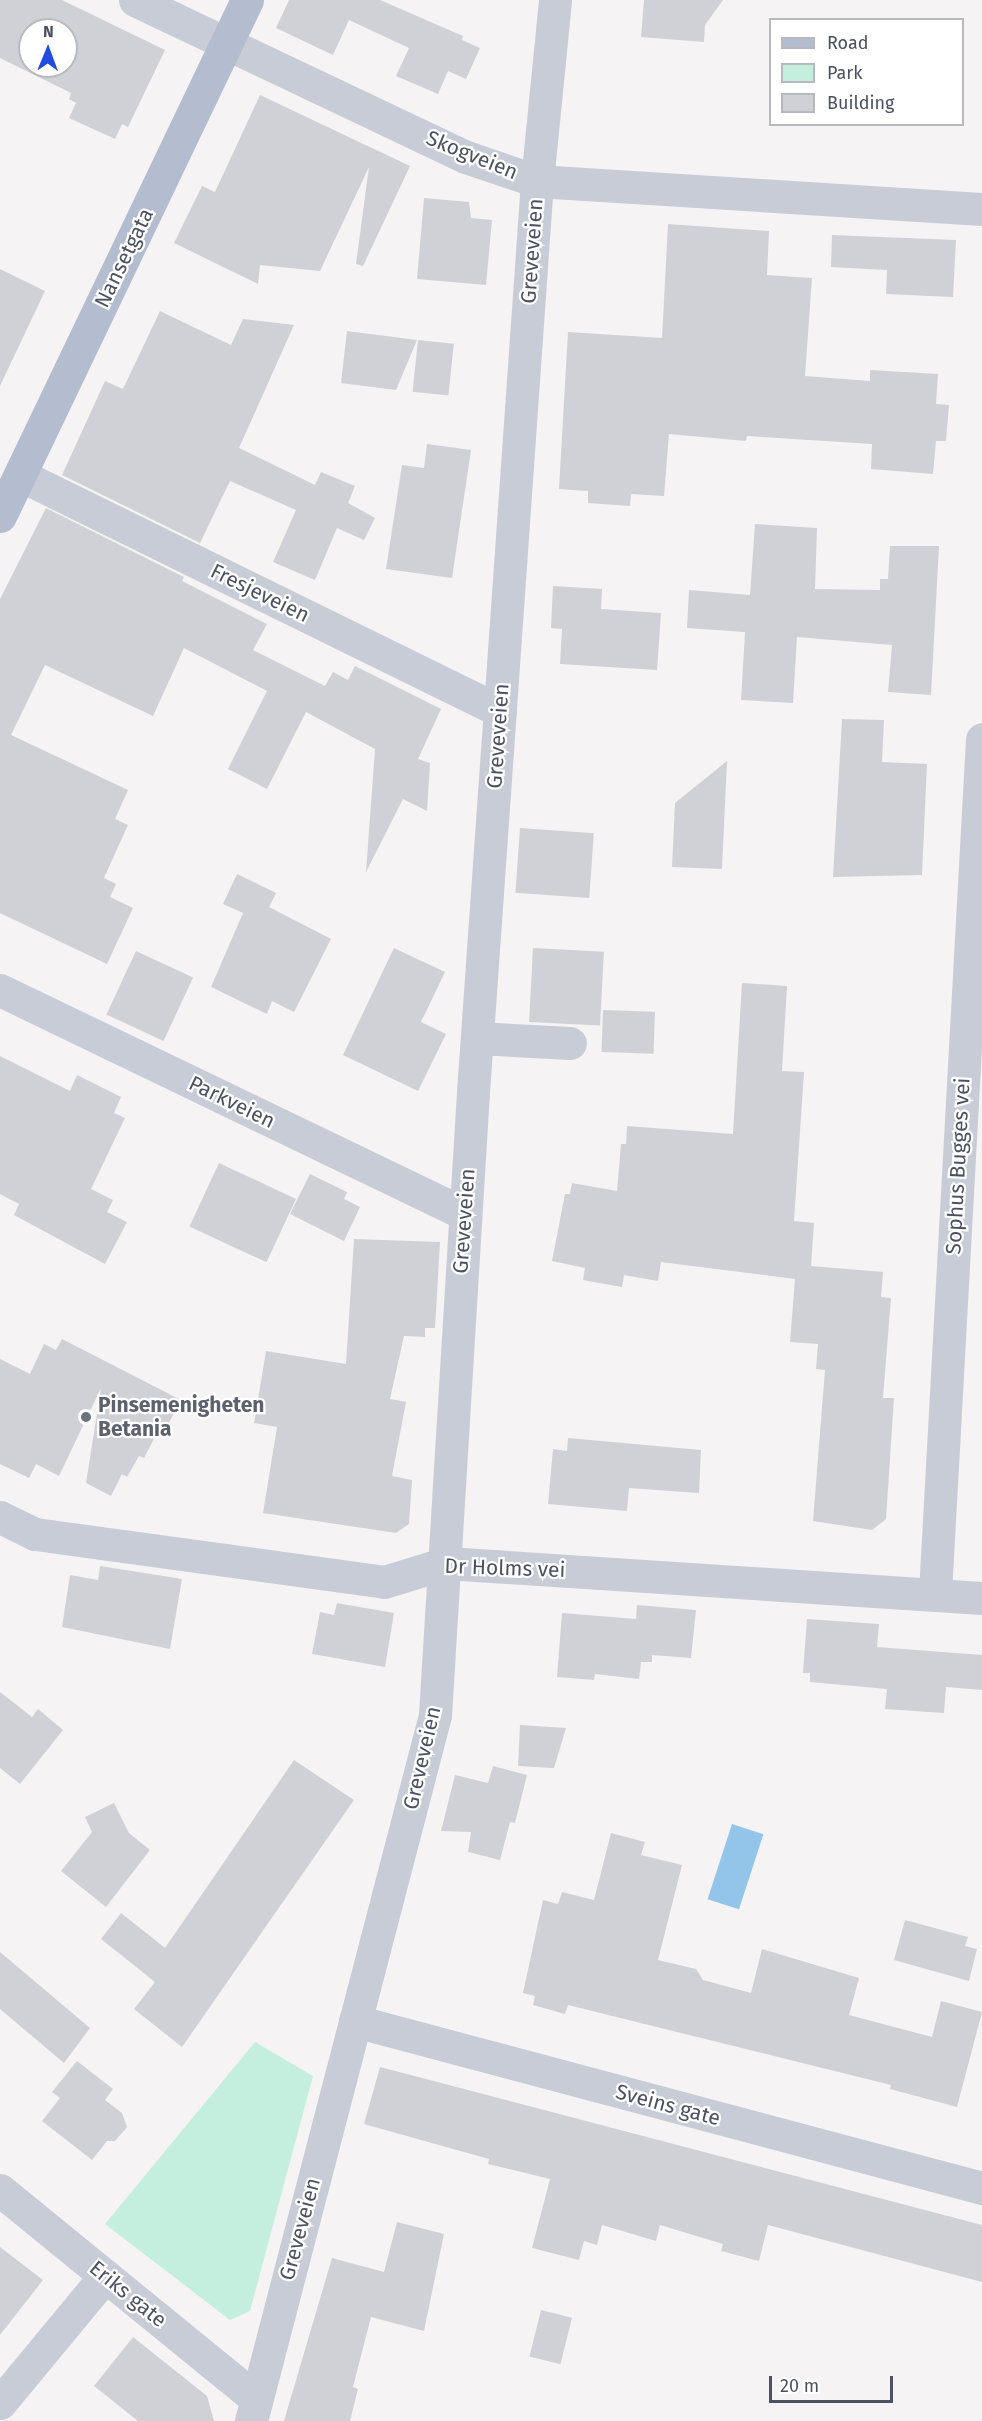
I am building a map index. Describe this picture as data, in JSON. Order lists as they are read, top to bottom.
{
  "streets": {
    "main road": ["Nansetgata"],
    "street": [
      "Skogveien",
      "Greveveien",
      "Fresjeveien",
      "Parkveien",
      "Sophus Bugges vei",
      "Dr Holms vei",
      "Sveins gate",
      "Eriks gate"
    ]
  },
  "crossings": [
    ["Skogveien", "Greveveien"],
    ["Skogveien", "Nansetgata"],
    ["Greveveien", "Fresjeveien"],
    ["Greveveien", "Parkveien"],
    ["Greveveien", "Dr Holms vei"],
    ["Greveveien", "Sveins gate"],
    ["Greveveien", "Eriks gate"],
    ["Nansetgata", "Fresjeveien"],
    ["Sophus Bugges vei", "Dr Holms vei"]
  ],
  "places": ["Pinsemenigheten Betania"],
  "legend": ["Road", "Park", "Building"],
  "scale_bar": "20 m",
  "north": "top"
}
